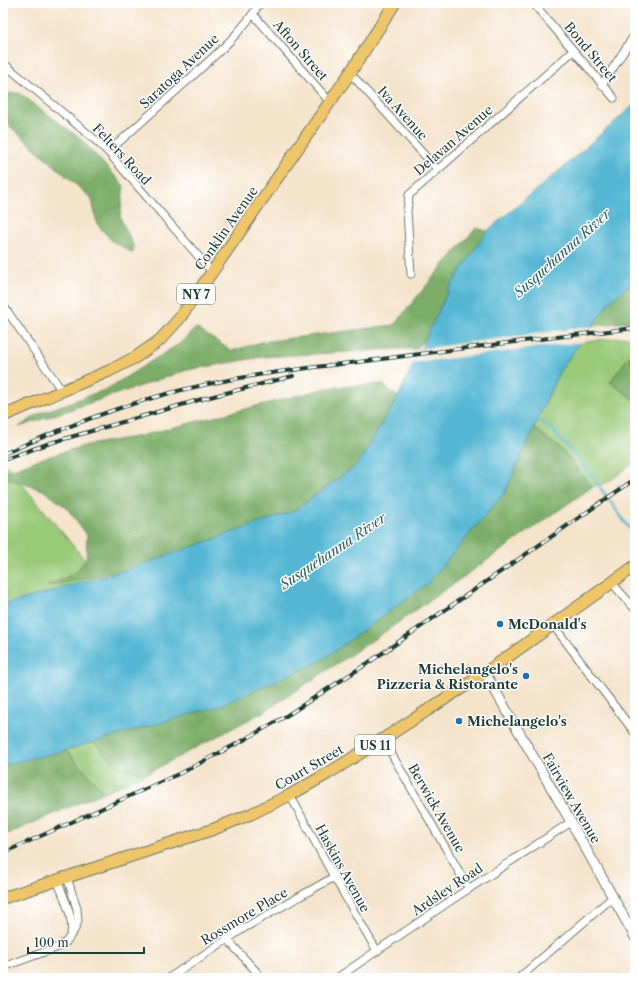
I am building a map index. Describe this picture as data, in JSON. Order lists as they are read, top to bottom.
{
  "streets": {
    "main road": [
      "Conklin Avenue",
      "NY 7",
      "US 11",
      "Court Street"
    ],
    "street": [
      "Afton Street",
      "Bond Street",
      "Saratoga Avenue",
      "Iva Avenue",
      "Delavan Avenue",
      "Felters Road",
      "Fairview Avenue",
      "Berwick Avenue",
      "Haskins Avenue",
      "Ardsley Road",
      "Rossmore Place"
    ]
  },
  "crossings": [
    ["Afton Street", "Saratoga Avenue"],
    ["Afton Street", "Conklin Avenue"],
    ["Bond Street", "Delavan Avenue"],
    ["Saratoga Avenue", "Felters Road"],
    ["Iva Avenue", "Delavan Avenue"],
    ["Iva Avenue", "Conklin Avenue"],
    ["Felters Road", "Conklin Avenue"],
    ["Court Street", "Fairview Avenue"],
    ["Court Street", "Berwick Avenue"],
    ["Court Street", "Haskins Avenue"],
    ["Fairview Avenue", "Ardsley Road"],
    ["Berwick Avenue", "Ardsley Road"],
    ["Haskins Avenue", "Ardsley Road"],
    ["Haskins Avenue", "Rossmore Place"]
  ],
  "water": ["Susquehanna River"],
  "places": ["McDonald's", "Michelangelo's Pizzeria & Ristorante", "Michelangelo's"],
  "scale_bar": "100 m"
}
